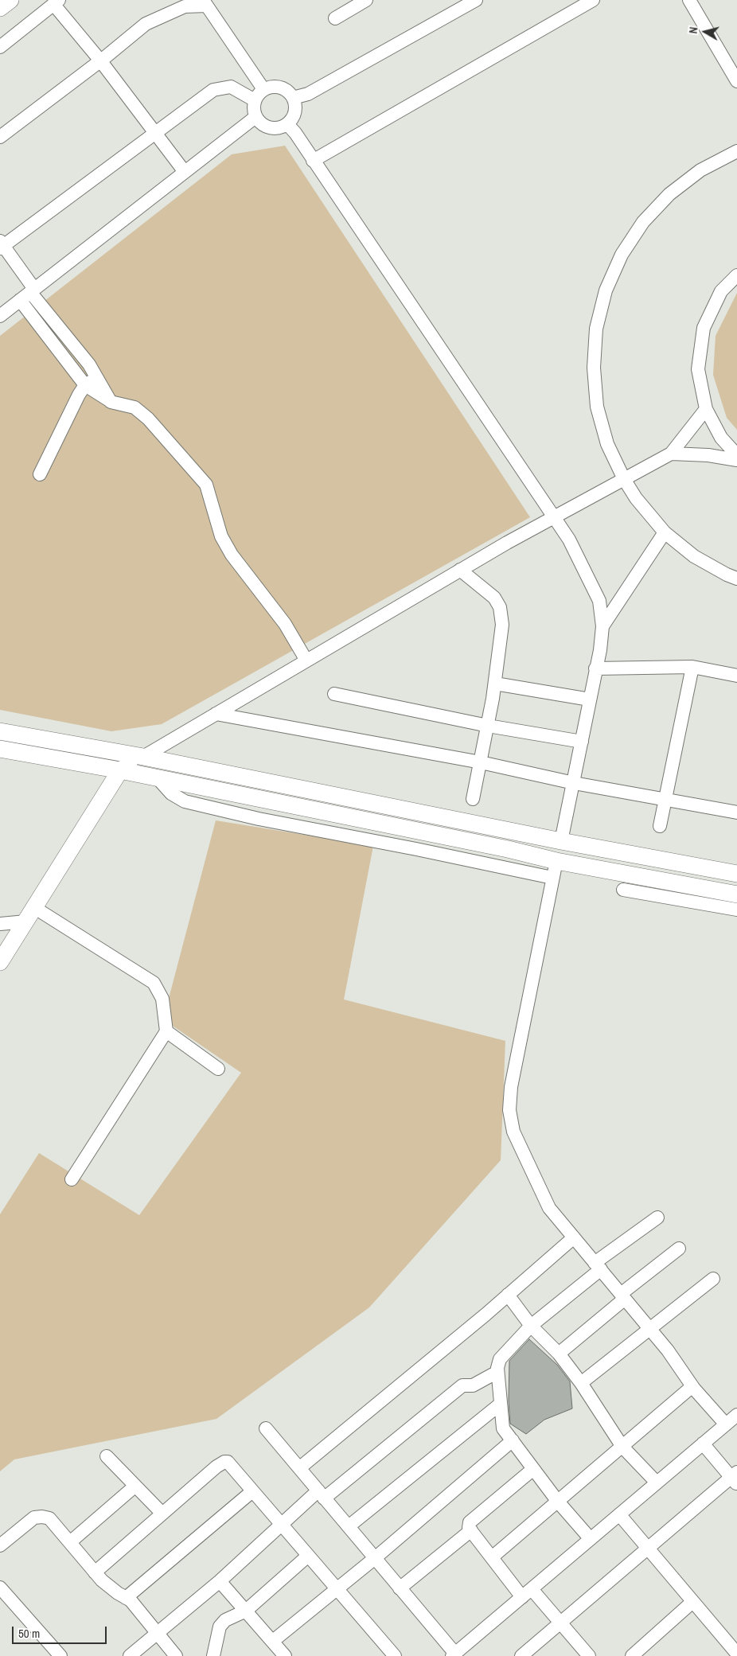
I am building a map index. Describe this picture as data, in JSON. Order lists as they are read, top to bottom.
{
  "scale_bar": "50 m",
  "north": "left"
}
